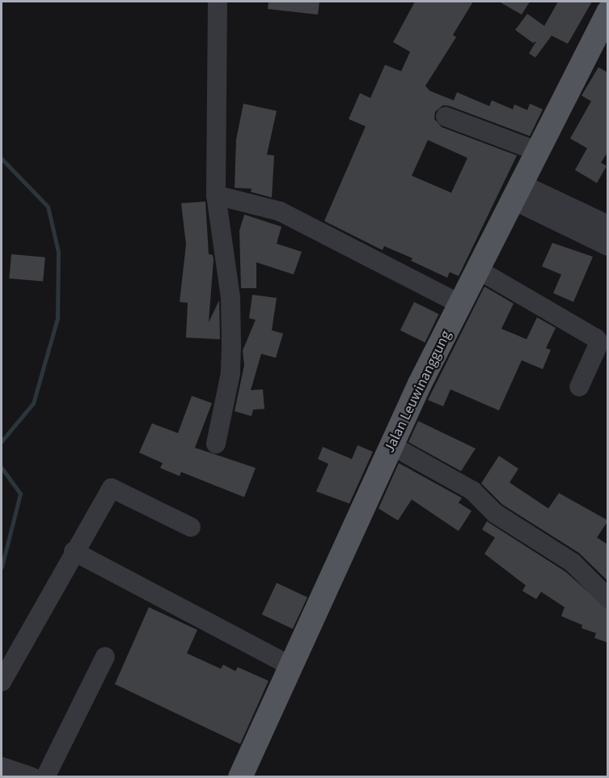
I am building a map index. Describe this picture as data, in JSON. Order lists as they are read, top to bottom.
{
  "streets": {
    "main road": ["Jalan Leuwinanggung"]
  }
}
